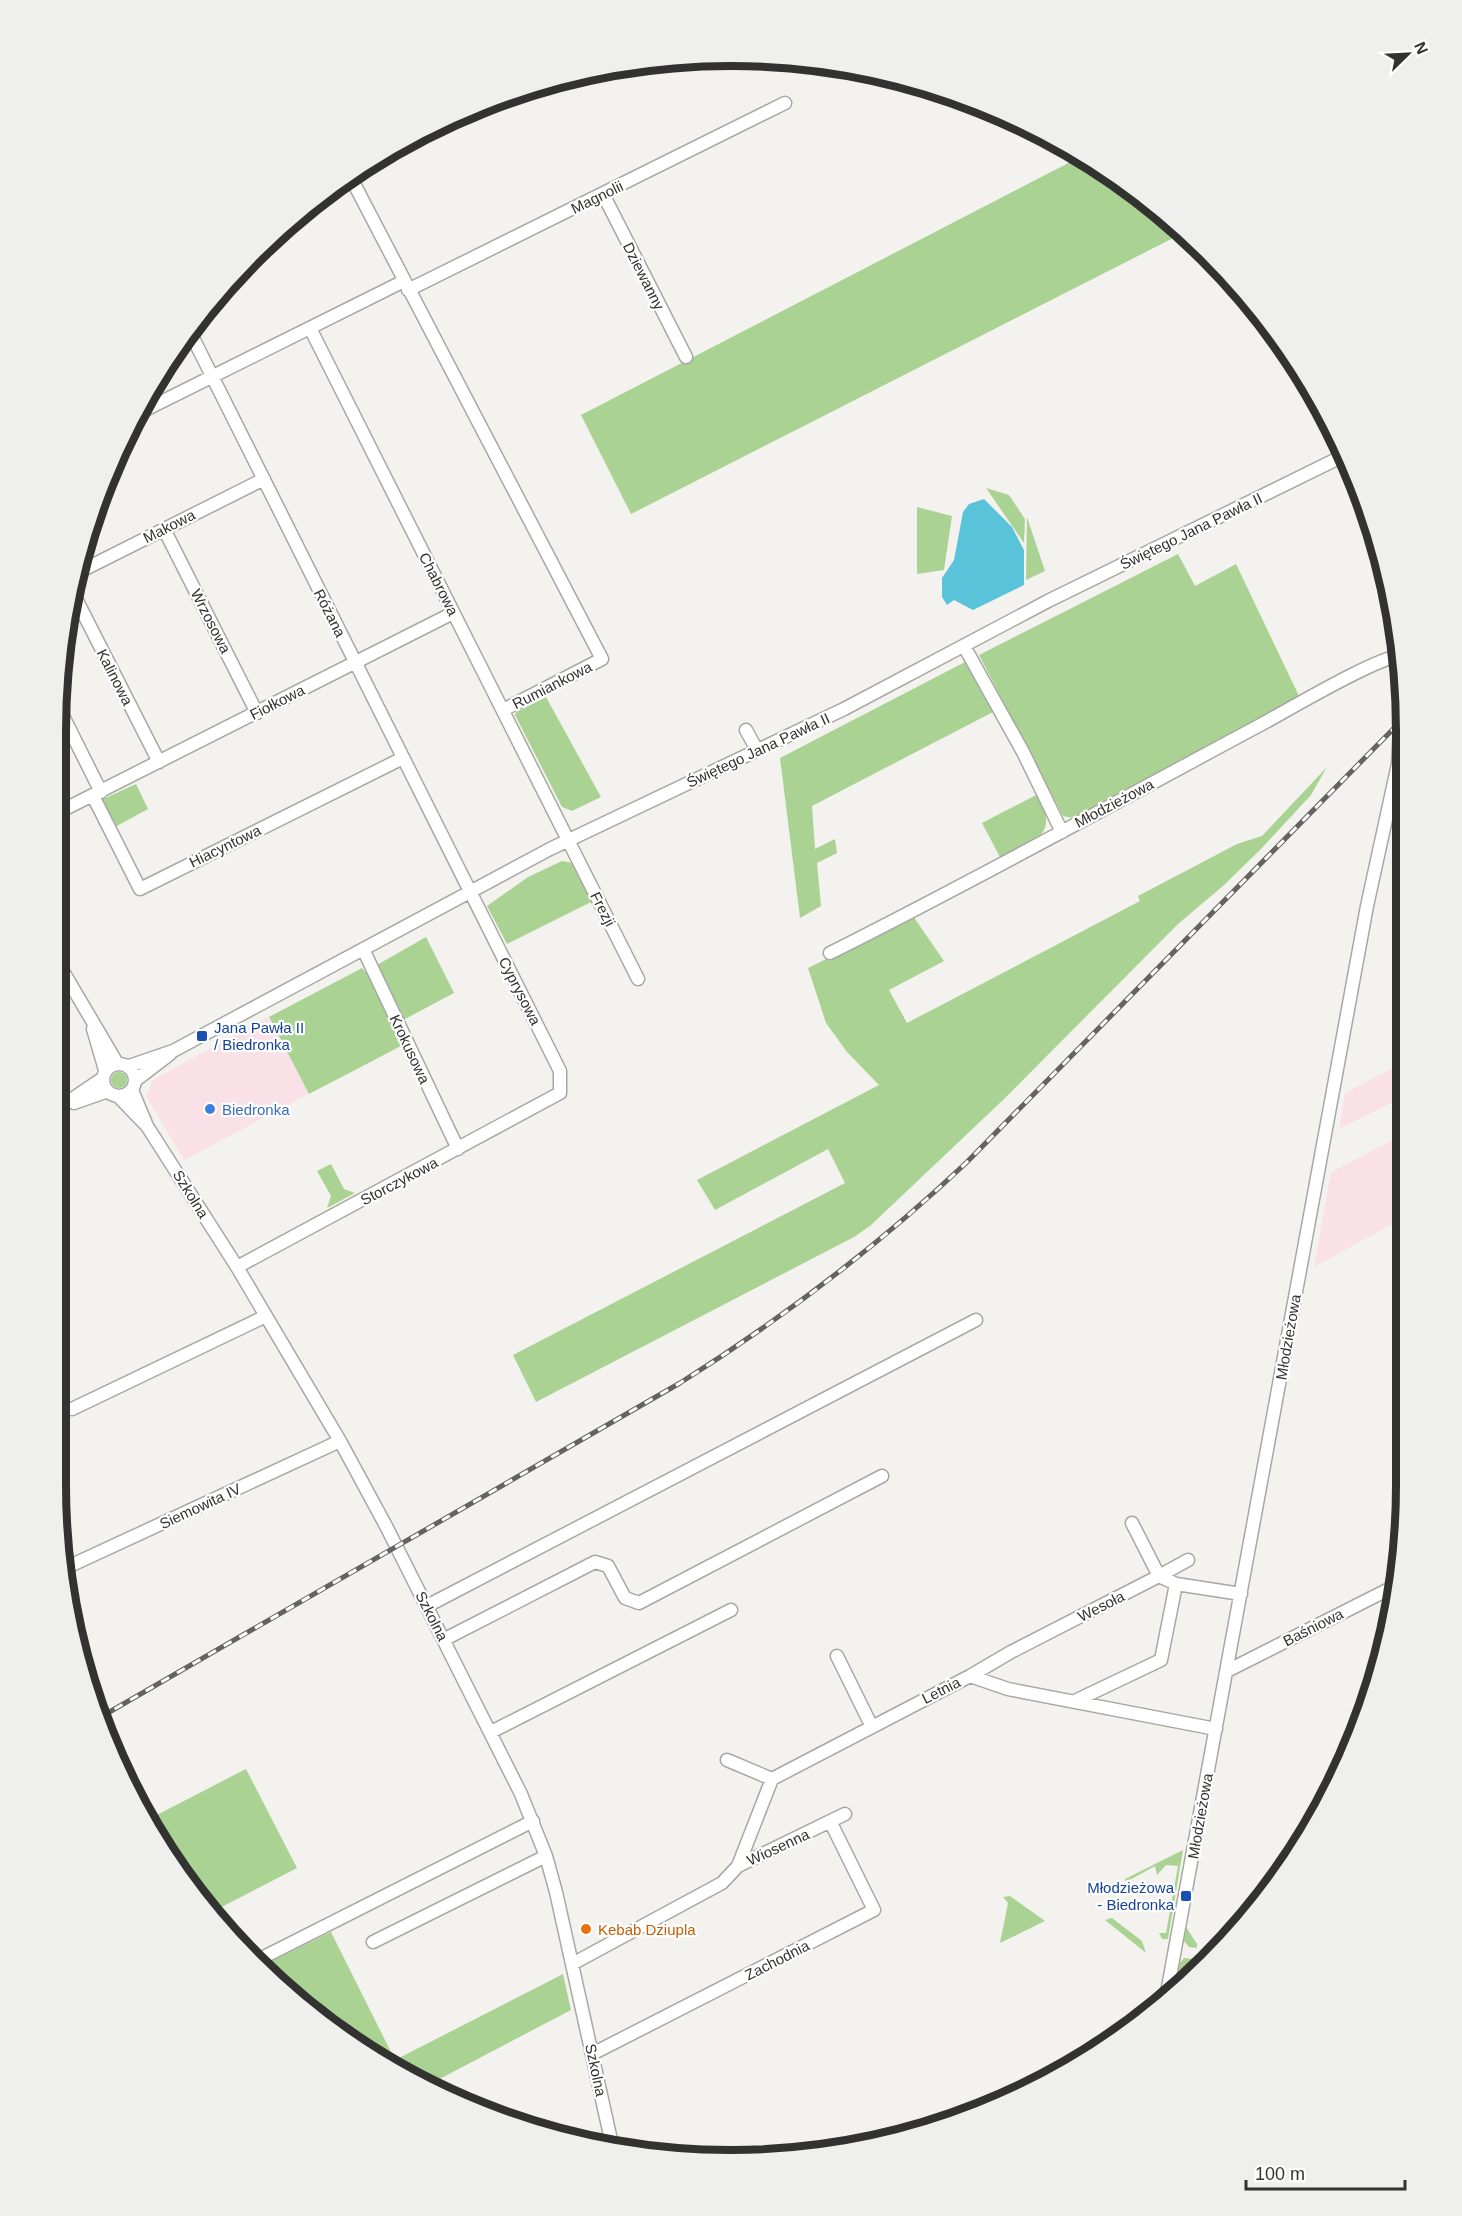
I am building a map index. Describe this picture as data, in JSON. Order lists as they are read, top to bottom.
{
  "streets": {
    "street": [
      "Magnolii",
      "Dziewanny",
      "Makowa",
      "Świętego Jana Pawła II",
      "Chabrowa",
      "Różana",
      "Wrzosowa",
      "Kalinowa",
      "Rumiankowa",
      "Fiołkowa",
      "Młodzieżowa",
      "Hiacyntowa",
      "Frezji",
      "Cyprysowa",
      "Krokusowa",
      "Storczykowa",
      "Szkolna",
      "Siemowita IV",
      "Wesoła",
      "Baśniowa",
      "Letnia",
      "Wiosenna",
      "Zachodnia"
    ]
  },
  "crossings": [
    ["Magnolii", "Dziewanny"],
    ["Magnolii", "Chabrowa"],
    ["Magnolii", "Różana"],
    ["Magnolii", "Rumiankowa"],
    ["Makowa", "Różana"],
    ["Makowa", "Wrzosowa"],
    ["Świętego Jana Pawła II", "Chabrowa"],
    ["Świętego Jana Pawła II", "Różana"],
    ["Świętego Jana Pawła II", "Frezji"],
    ["Świętego Jana Pawła II", "Cyprysowa"],
    ["Świętego Jana Pawła II", "Krokusowa"],
    ["Świętego Jana Pawła II", "Szkolna"],
    ["Chabrowa", "Rumiankowa"],
    ["Chabrowa", "Fiołkowa"],
    ["Chabrowa", "Frezji"],
    ["Różana", "Fiołkowa"],
    ["Różana", "Hiacyntowa"],
    ["Różana", "Cyprysowa"],
    ["Wrzosowa", "Fiołkowa"],
    ["Kalinowa", "Fiołkowa"],
    ["Fiołkowa", "Hiacyntowa"],
    ["Młodzieżowa", "Baśniowa"],
    ["Młodzieżowa", "Letnia"],
    ["Cyprysowa", "Storczykowa"],
    ["Krokusowa", "Storczykowa"],
    ["Storczykowa", "Szkolna"],
    ["Szkolna", "Siemowita IV"],
    ["Szkolna", "Wiosenna"],
    ["Szkolna", "Zachodnia"],
    ["Wesoła", "Letnia"],
    ["Wiosenna", "Zachodnia"]
  ],
  "places": {
    "transit": ["Jana Pawła II / Biedronka", "Młodzieżowa - Biedronka"],
    "other": ["Biedronka", "Kebab Dziupla"]
  },
  "scale_bar": "100 m",
  "north": "top right"
}
